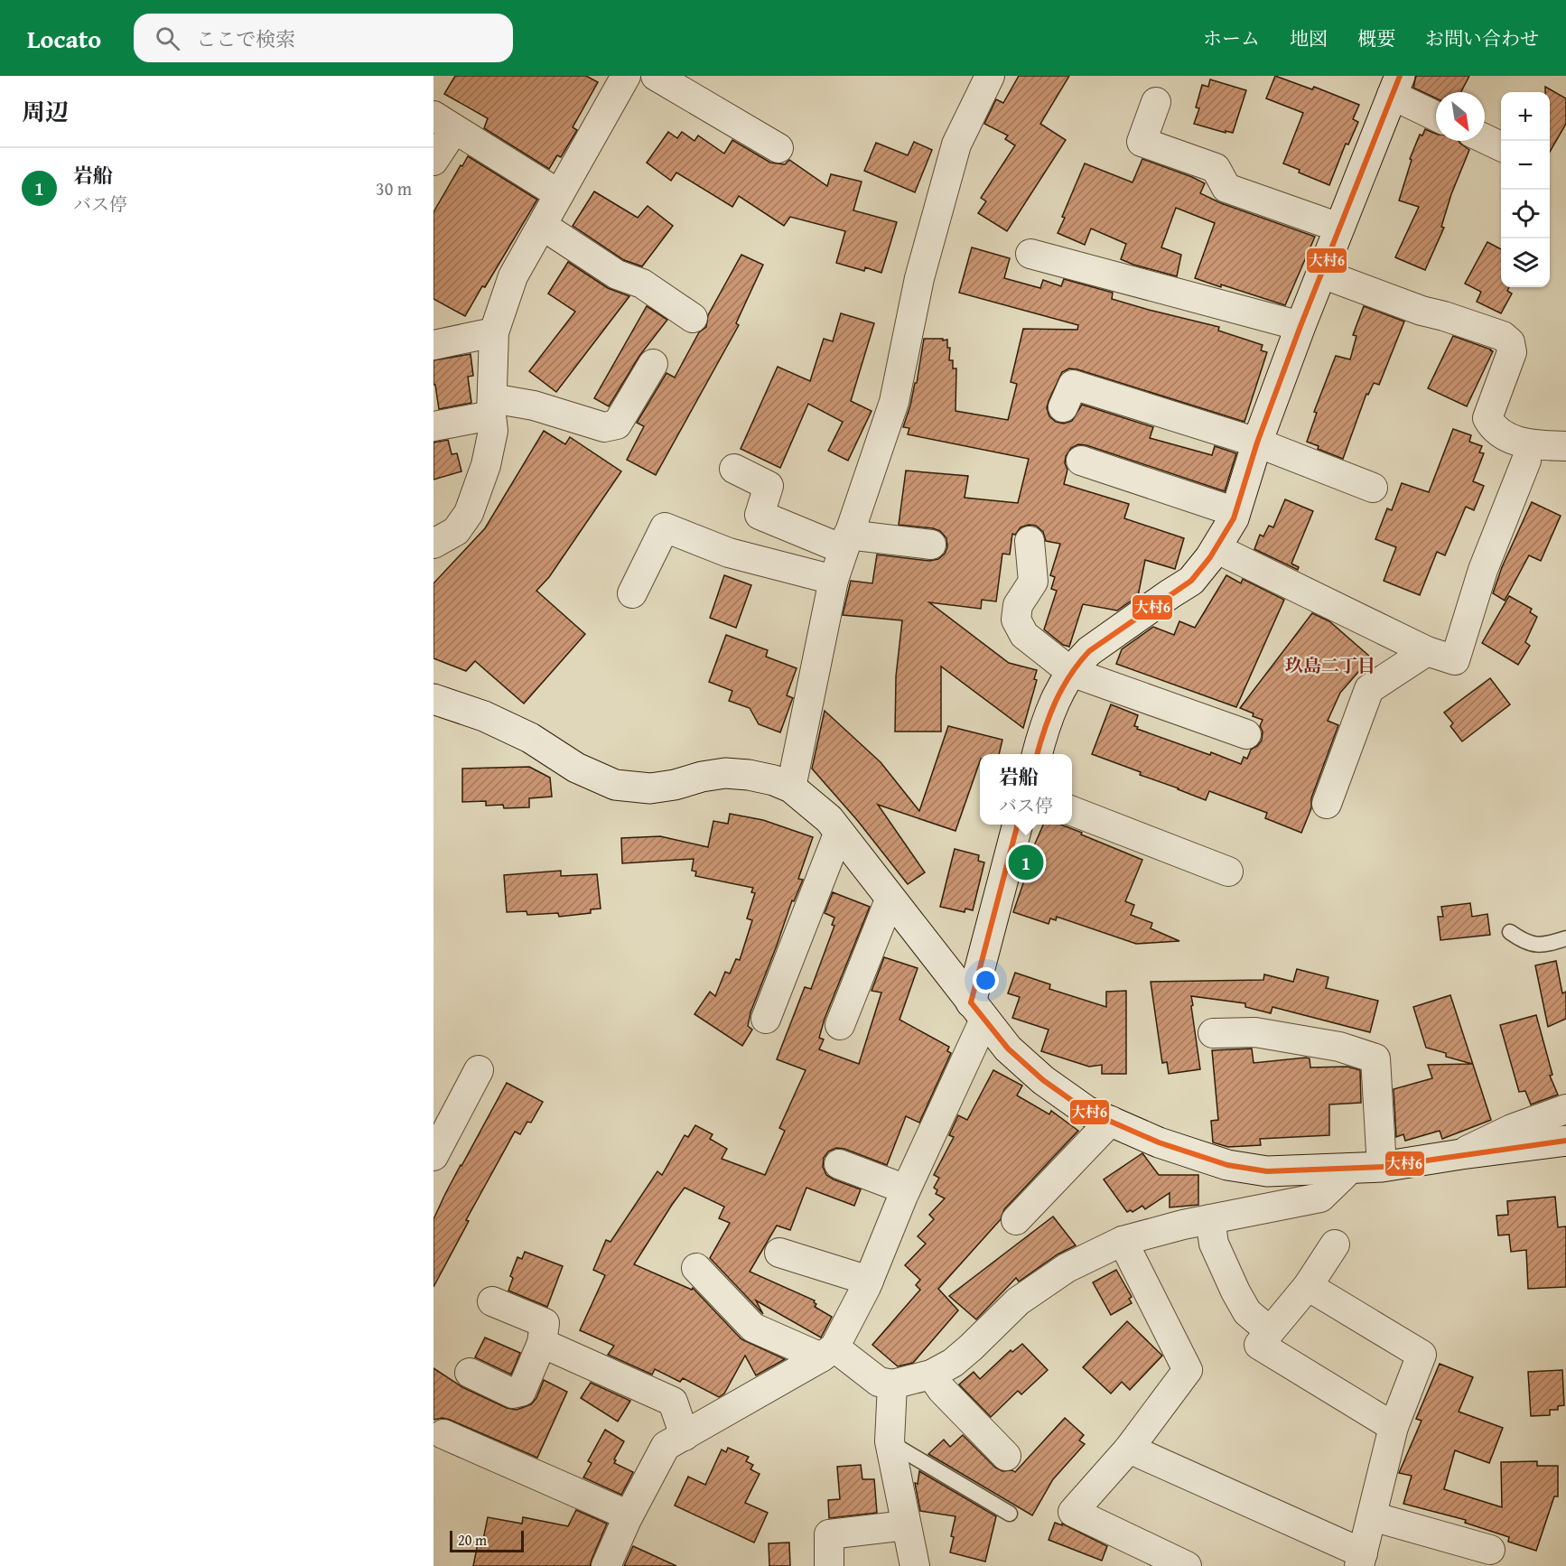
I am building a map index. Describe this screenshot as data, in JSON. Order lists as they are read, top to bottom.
{
  "districts": ["玖島二丁目"],
  "lines": ["transit line 大村6"],
  "scale_bar": "20 m",
  "north": "bottom right",
  "page": {
    "header": "Locato",
    "search": "ここで検索",
    "nav": [
      "ホーム",
      "地図",
      "概要",
      "お問い合わせ"
    ],
    "heading": "周辺",
    "map_buttons": ["+", "−"],
    "list": [
      {
        "mark": "1",
        "name": "岩船",
        "note": "バス停",
        "value": "30 m"
      }
    ],
    "popup": ["岩船", "バス停"],
    "pins": "1",
    "scale": "20 m"
  }
}
